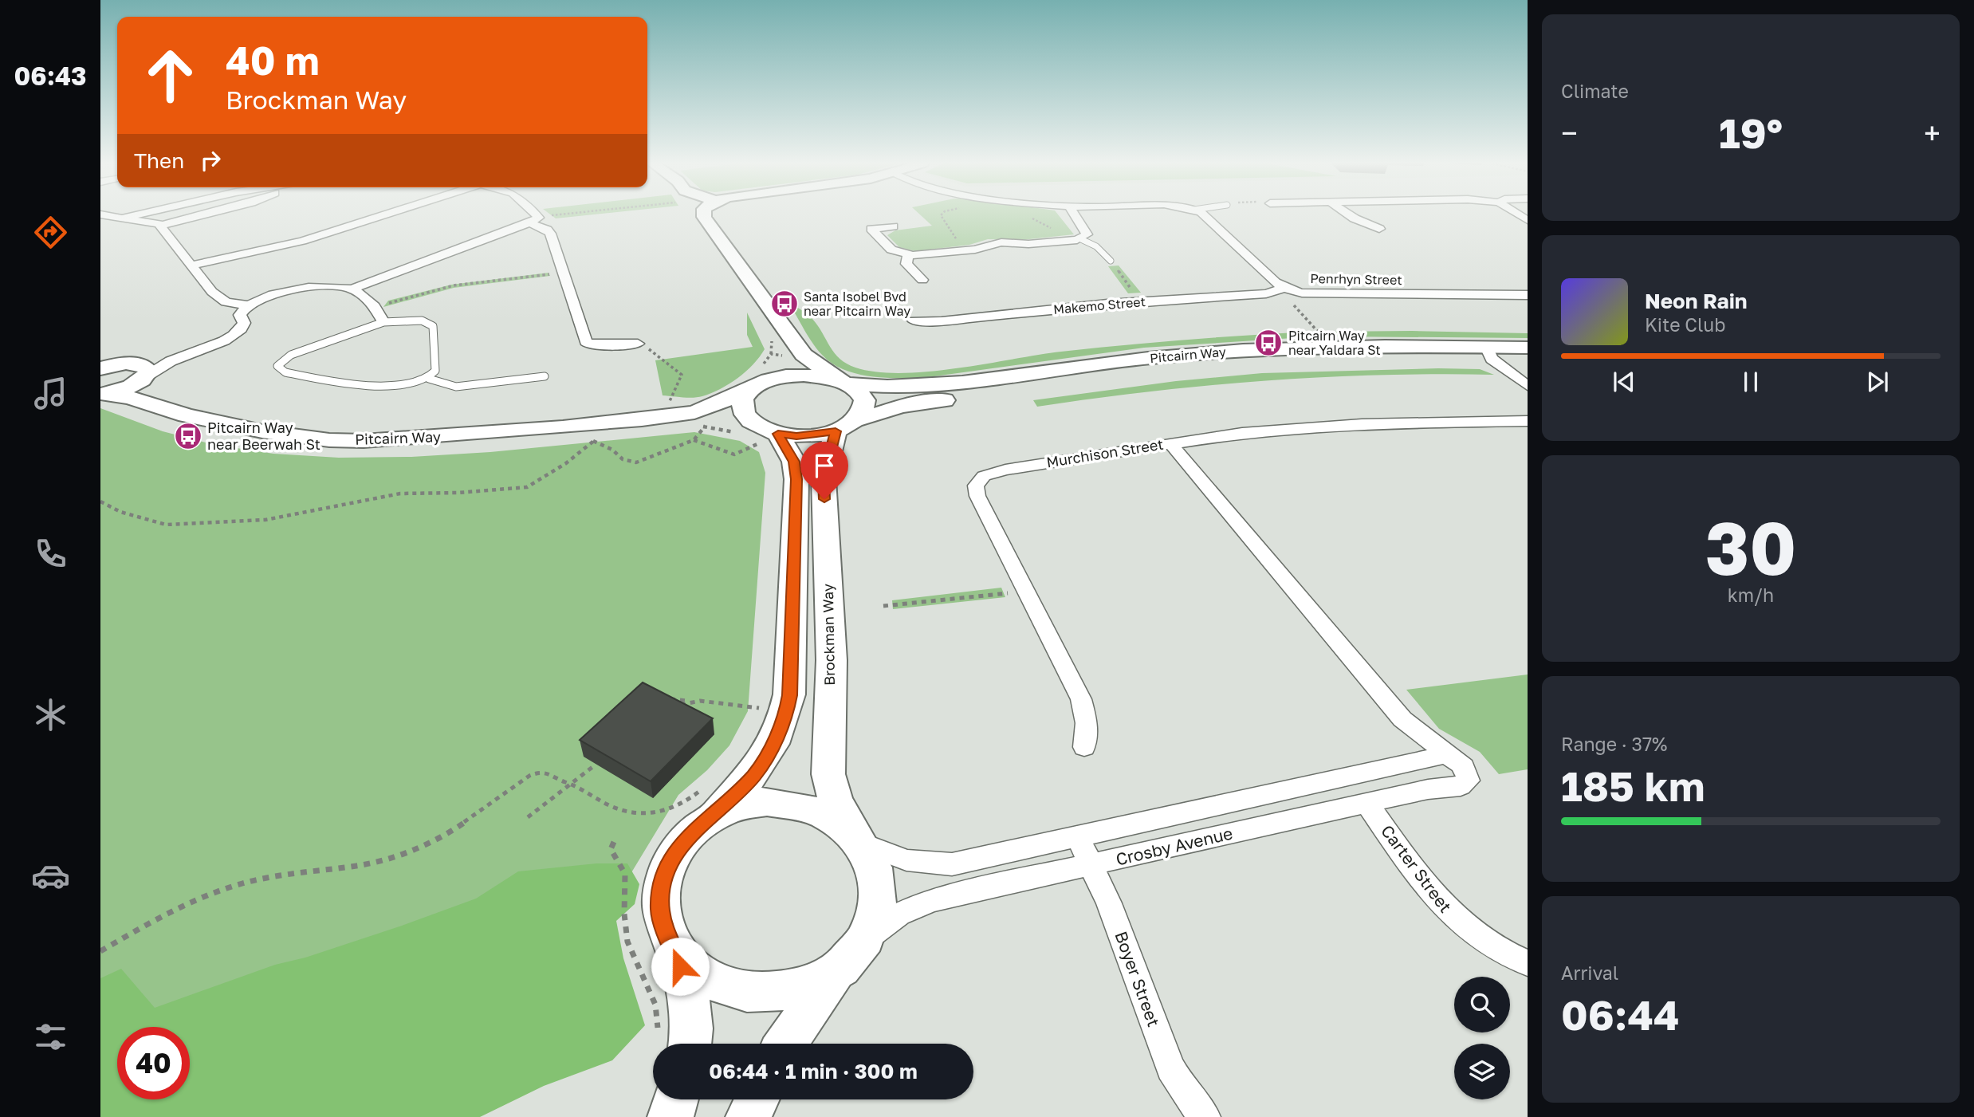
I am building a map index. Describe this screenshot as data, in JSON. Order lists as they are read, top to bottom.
{
  "streets": {
    "main road": ["Pitcairn Way", "Brockman Way"],
    "street": [
      "Penrhyn Street",
      "Makemo Street",
      "Murchison Street",
      "Crosby Avenue",
      "Carter Street",
      "Boyer Street"
    ]
  },
  "crossings": [
    ["Penrhyn Street", "Makemo Street"],
    ["Pitcairn Way", "Brockman Way"],
    ["Brockman Way", "Crosby Avenue"],
    ["Crosby Avenue", "Carter Street"],
    ["Crosby Avenue", "Boyer Street"]
  ],
  "places": {
    "bus stop": ["Santa Isobel Bvd near Pitcairn Way", "Pitcairn Way near Yaldara St", "Pitcairn Way near Beerwah St"]
  },
  "page": {
    "tabs": "06:43",
    "tile": [
      "Climate",
      ["30", "km/h"],
      ["Range · 37%", "185 km"],
      ["Arrival", "06:44"]
    ],
    "turn": ["40 m", "Brockman Way"],
    "heat": ["−", "19°", "+"],
    "then": "Then",
    "song": ["Neon Rain", "Kite Club"],
    "limit": "40",
    "trip": "06:44 · 1 min · 300 m"
  }
}
